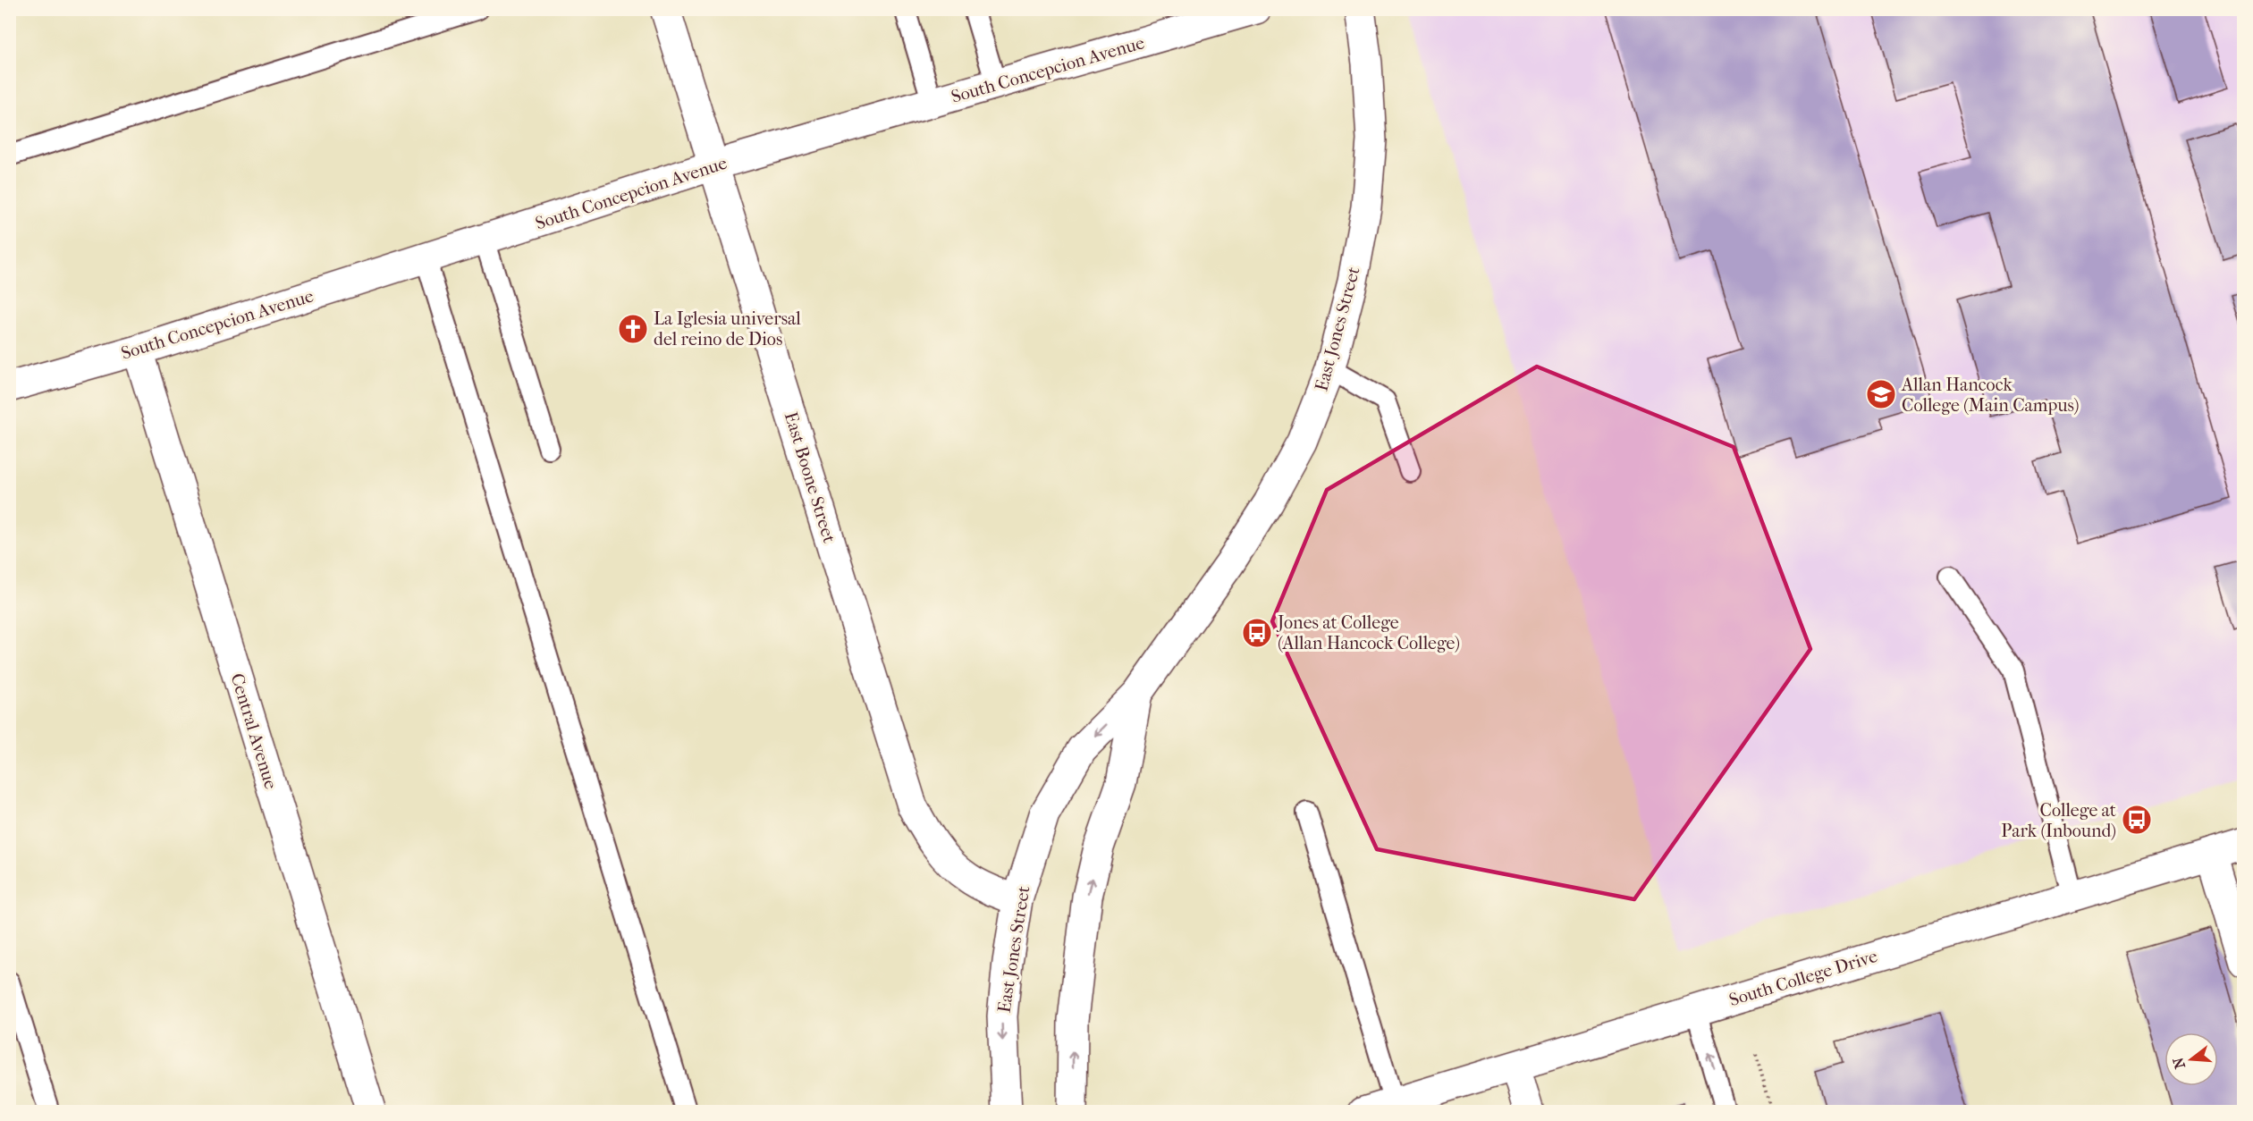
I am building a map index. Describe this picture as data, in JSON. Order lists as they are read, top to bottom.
{
  "streets": {
    "street": [
      "South Concepcion Avenue",
      "East Jones Street",
      "East Boone Street",
      "Central Avenue",
      "South College Drive"
    ]
  },
  "crossings": [
    ["South Concepcion Avenue", "East Boone Street"],
    ["South Concepcion Avenue", "Central Avenue"],
    ["East Jones Street", "East Boone Street"]
  ],
  "places": {
    "church": ["La Iglesia universal del reino de Dios"],
    "school or university": ["Allan Hancock College (Main Campus)"],
    "bus stop": ["Jones at College (Allan Hancock College)", "College at Park (Inbound)"]
  },
  "north": "left"
}
